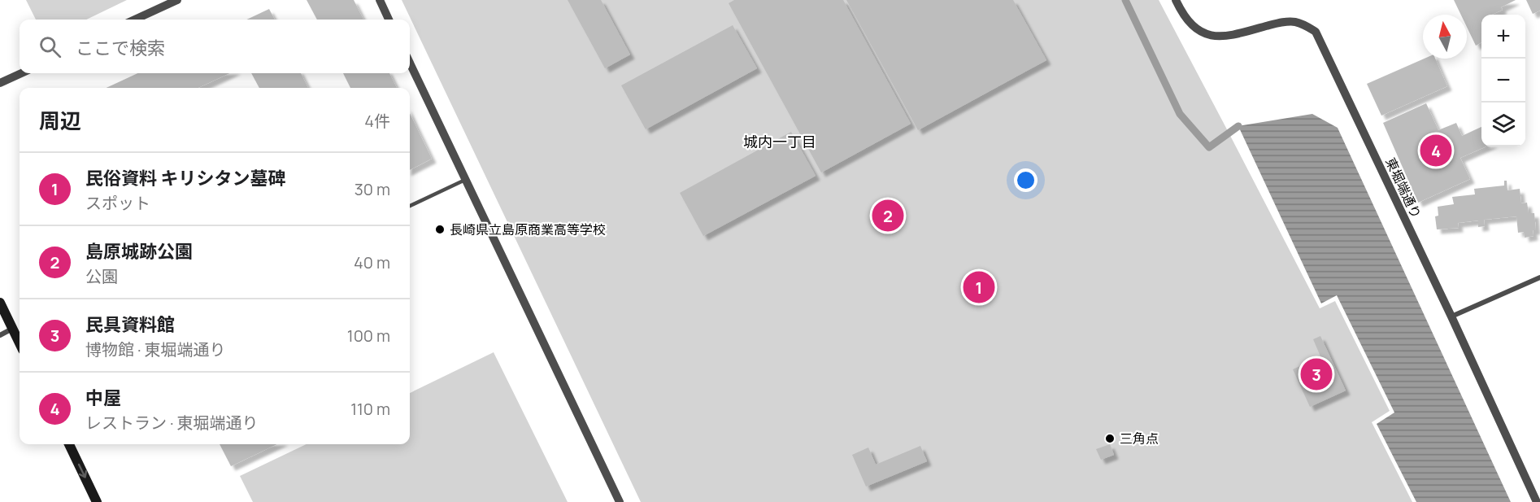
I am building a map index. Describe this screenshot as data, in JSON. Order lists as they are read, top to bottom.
{
  "streets": {
    "street": ["東堀端通り"]
  },
  "districts": ["城内一丁目"],
  "places": ["長崎県立島原商業高等学校", "三角点"],
  "north": "top",
  "page": {
    "map_buttons": ["+", "−"],
    "search": "ここで検索",
    "heading": ["周辺", "4件"],
    "pins": [
      "4",
      "2",
      "1",
      "3"
    ],
    "list": [
      {
        "mark": "1",
        "name": "民俗資料 キリシタン墓碑",
        "note": "スポット",
        "value": "30 m"
      },
      {
        "mark": "2",
        "name": "島原城跡公園",
        "note": "公園",
        "value": "40 m"
      },
      {
        "mark": "3",
        "name": "民具資料館",
        "note": "博物館 · 東堀端通り",
        "value": "100 m"
      },
      {
        "mark": "4",
        "name": "中屋",
        "note": "レストラン · 東堀端通り",
        "value": "110 m"
      }
    ]
  }
}
